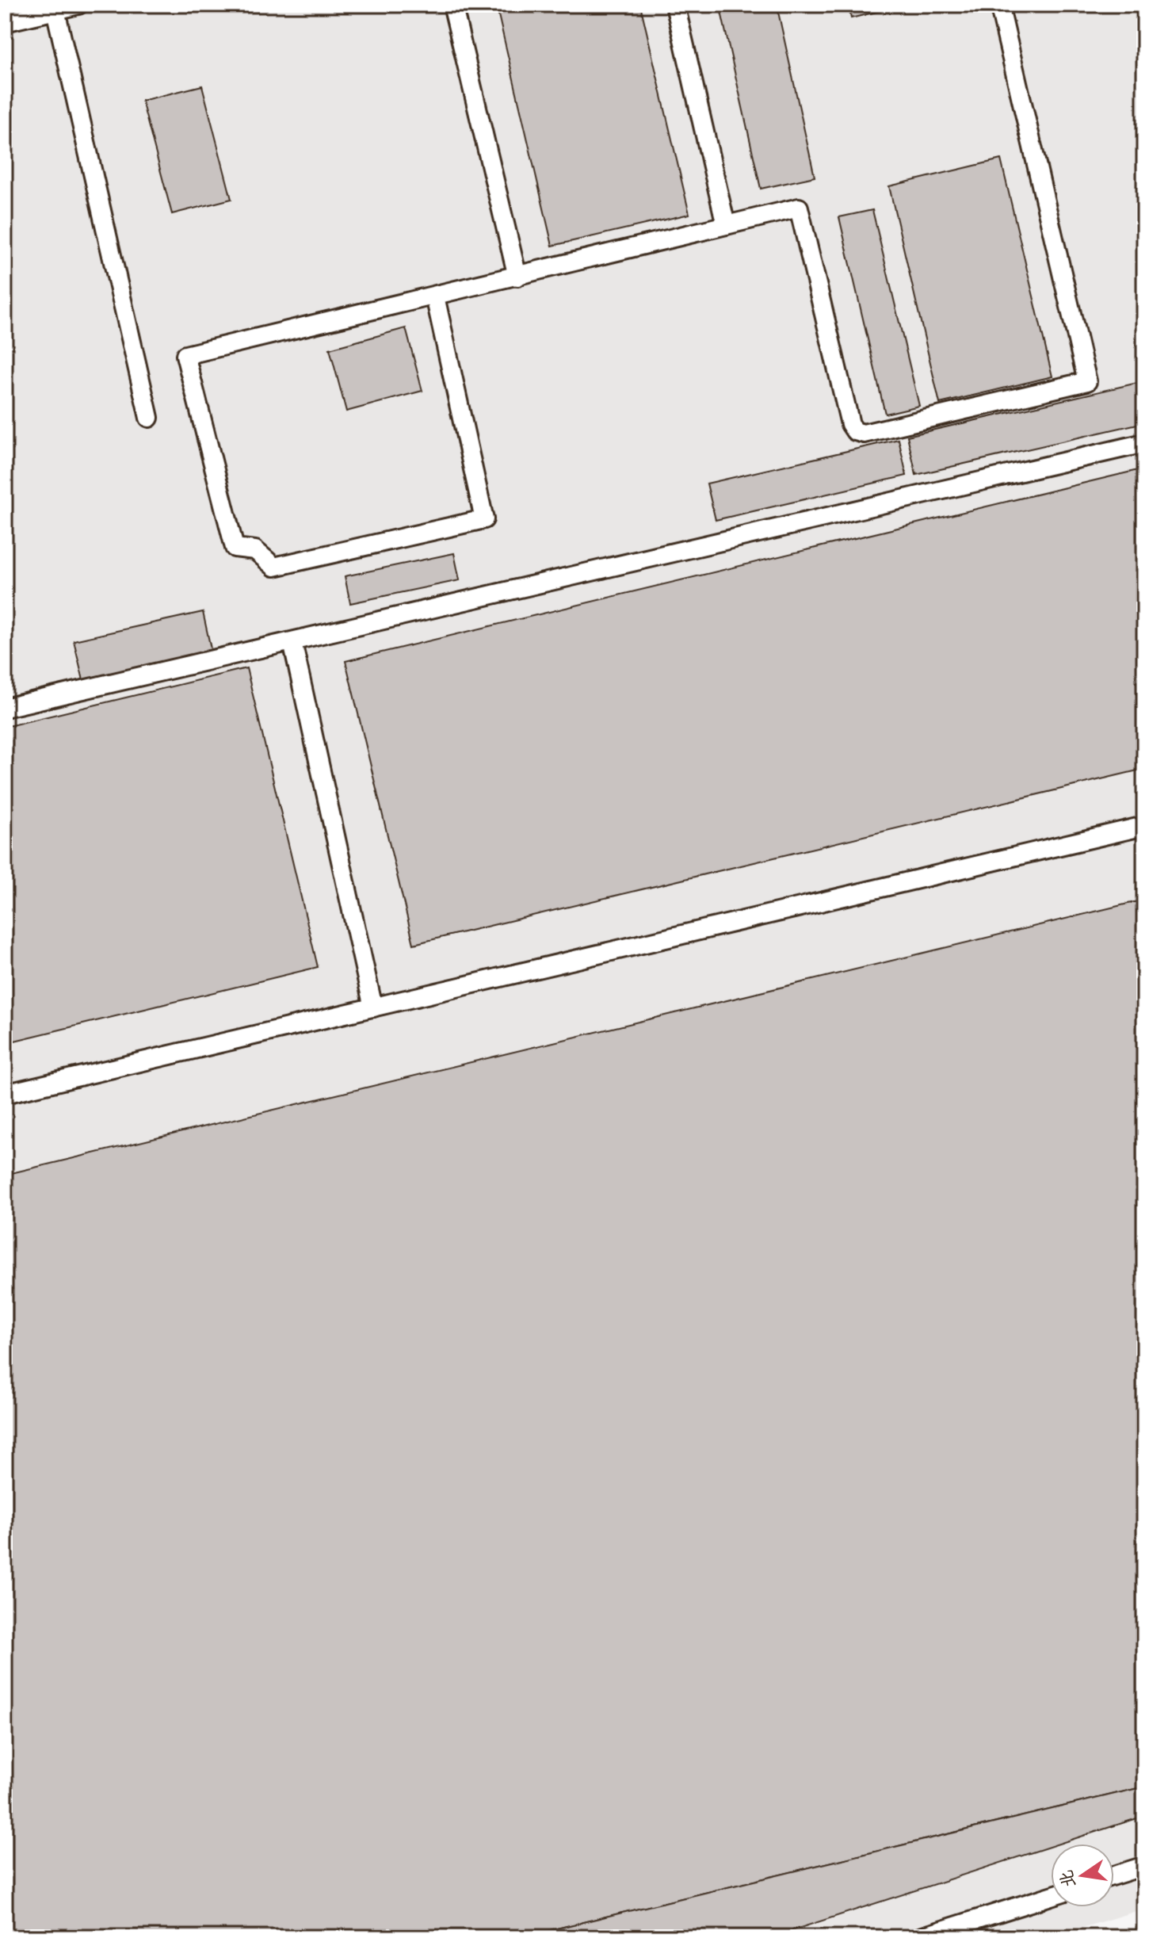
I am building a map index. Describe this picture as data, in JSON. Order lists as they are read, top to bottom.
{
  "north": "left"
}
